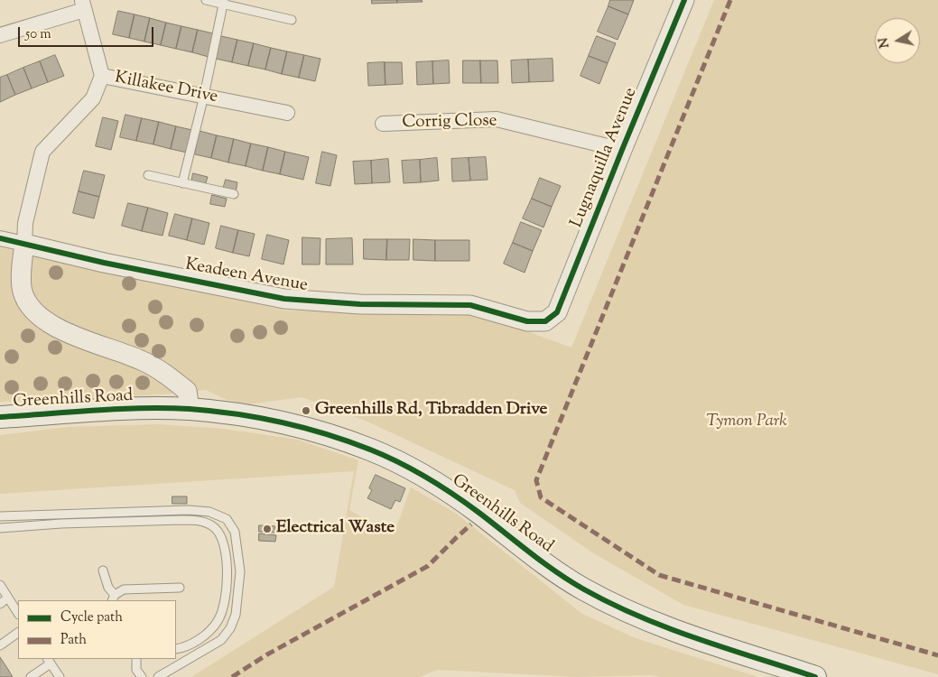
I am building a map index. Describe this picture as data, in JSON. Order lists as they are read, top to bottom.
{
  "streets": {
    "main road": ["Greenhills Road"],
    "street": [
      "Killakee Drive",
      "Corrig Close",
      "Lugnaquilla Avenue",
      "Keadeen Avenue"
    ]
  },
  "crossings": [
    ["Killakee Drive", "Keadeen Avenue"],
    ["Corrig Close", "Lugnaquilla Avenue"],
    ["Lugnaquilla Avenue", "Keadeen Avenue"]
  ],
  "parks": ["Tymon Park"],
  "places": ["Greenhills Rd, Tibradden Drive", "Electrical Waste"],
  "legend": ["Cycle path", "Path"],
  "scale_bar": "50 m",
  "north": "left"
}
